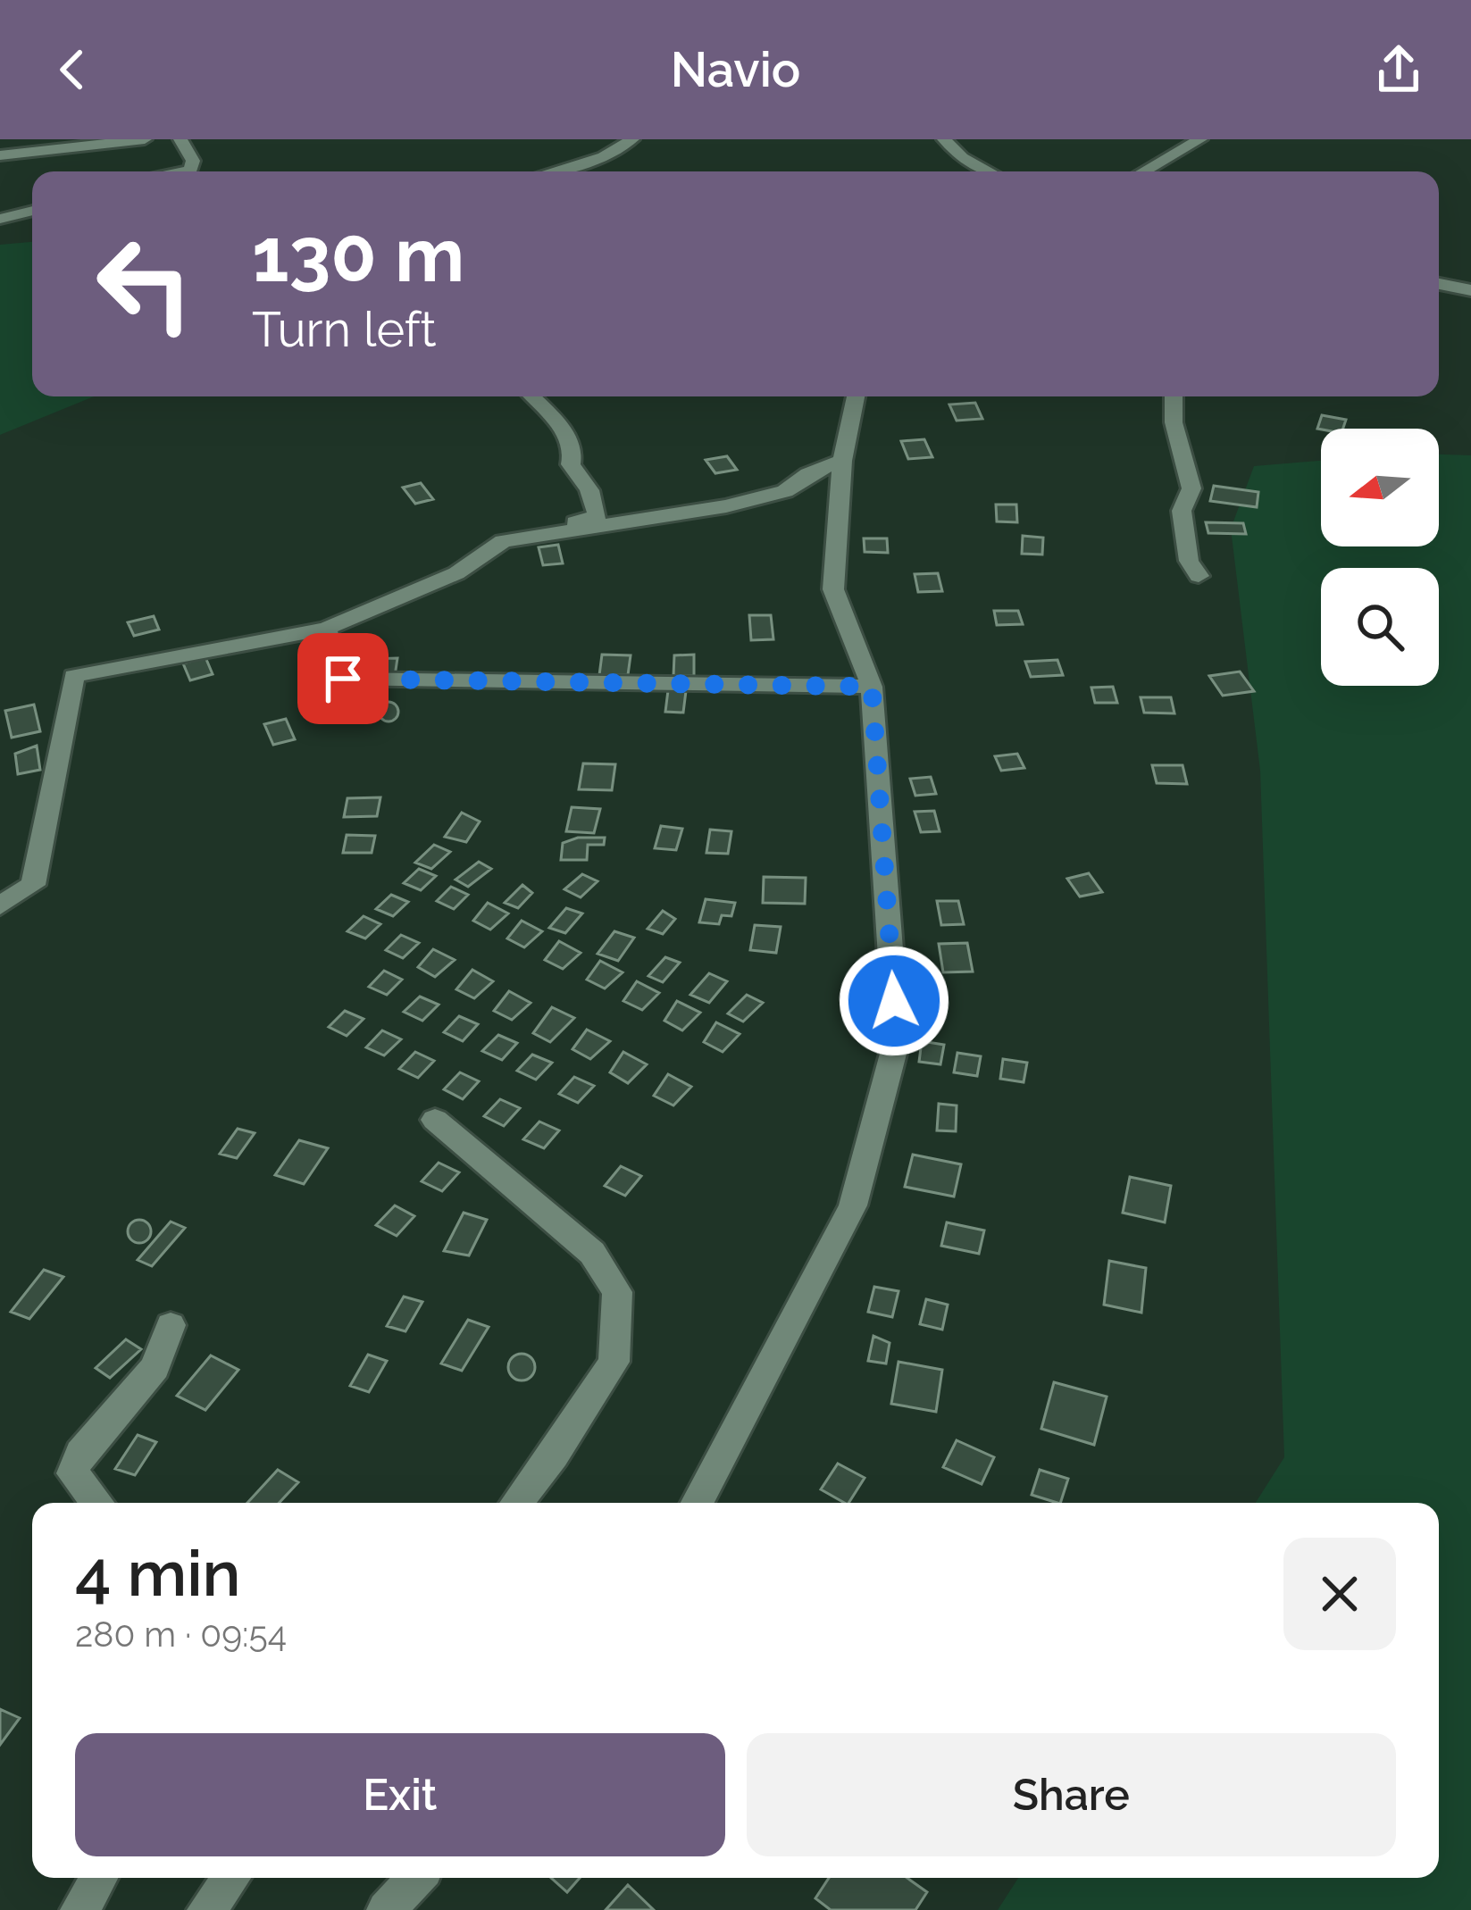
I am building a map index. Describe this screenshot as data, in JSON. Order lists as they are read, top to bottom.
{
  "north": "left",
  "page": {
    "header": "Navio",
    "turn": ["130 m", "Turn left"],
    "heading": ["4 min", "280 m · 09:54"],
    "buttons": ["Exit", "Share"]
  }
}
